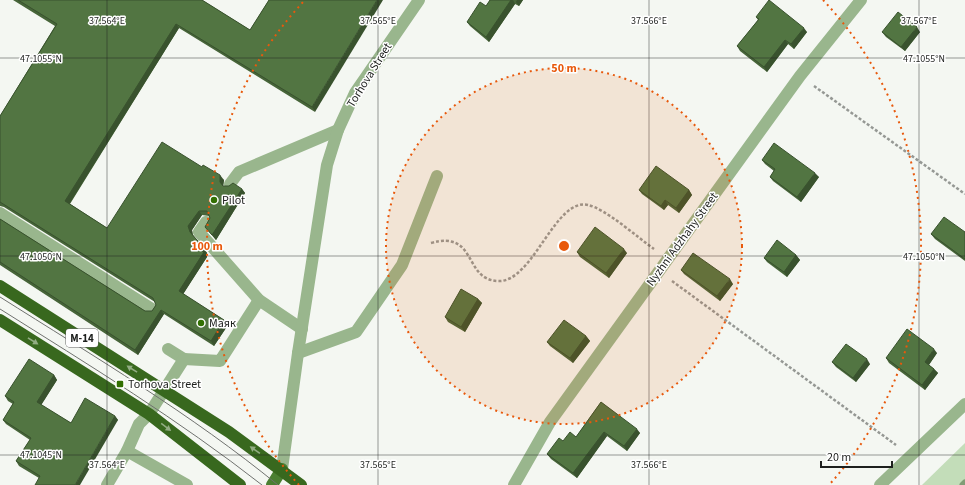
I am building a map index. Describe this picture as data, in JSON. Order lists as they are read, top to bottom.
{
  "streets": {
    "highway": ["М-14"],
    "main road": ["Torhova Street"],
    "street": ["Nyzhni Adzhahy Street"]
  },
  "crossings": [
    ["Torhova Street", "М-14"]
  ],
  "places": {
    "other": ["Pilot", "Маяк"],
    "transit": ["Torhova Street"]
  },
  "scale_bar": "20 m",
  "coordinates": [
    "37.564°E",
    "37.565°E",
    "37.566°E",
    "37.567°E",
    "47.1055°N",
    "47.1050°N",
    "47.1045°N"
  ],
  "rings": ["50 m", "100 m"]
}
